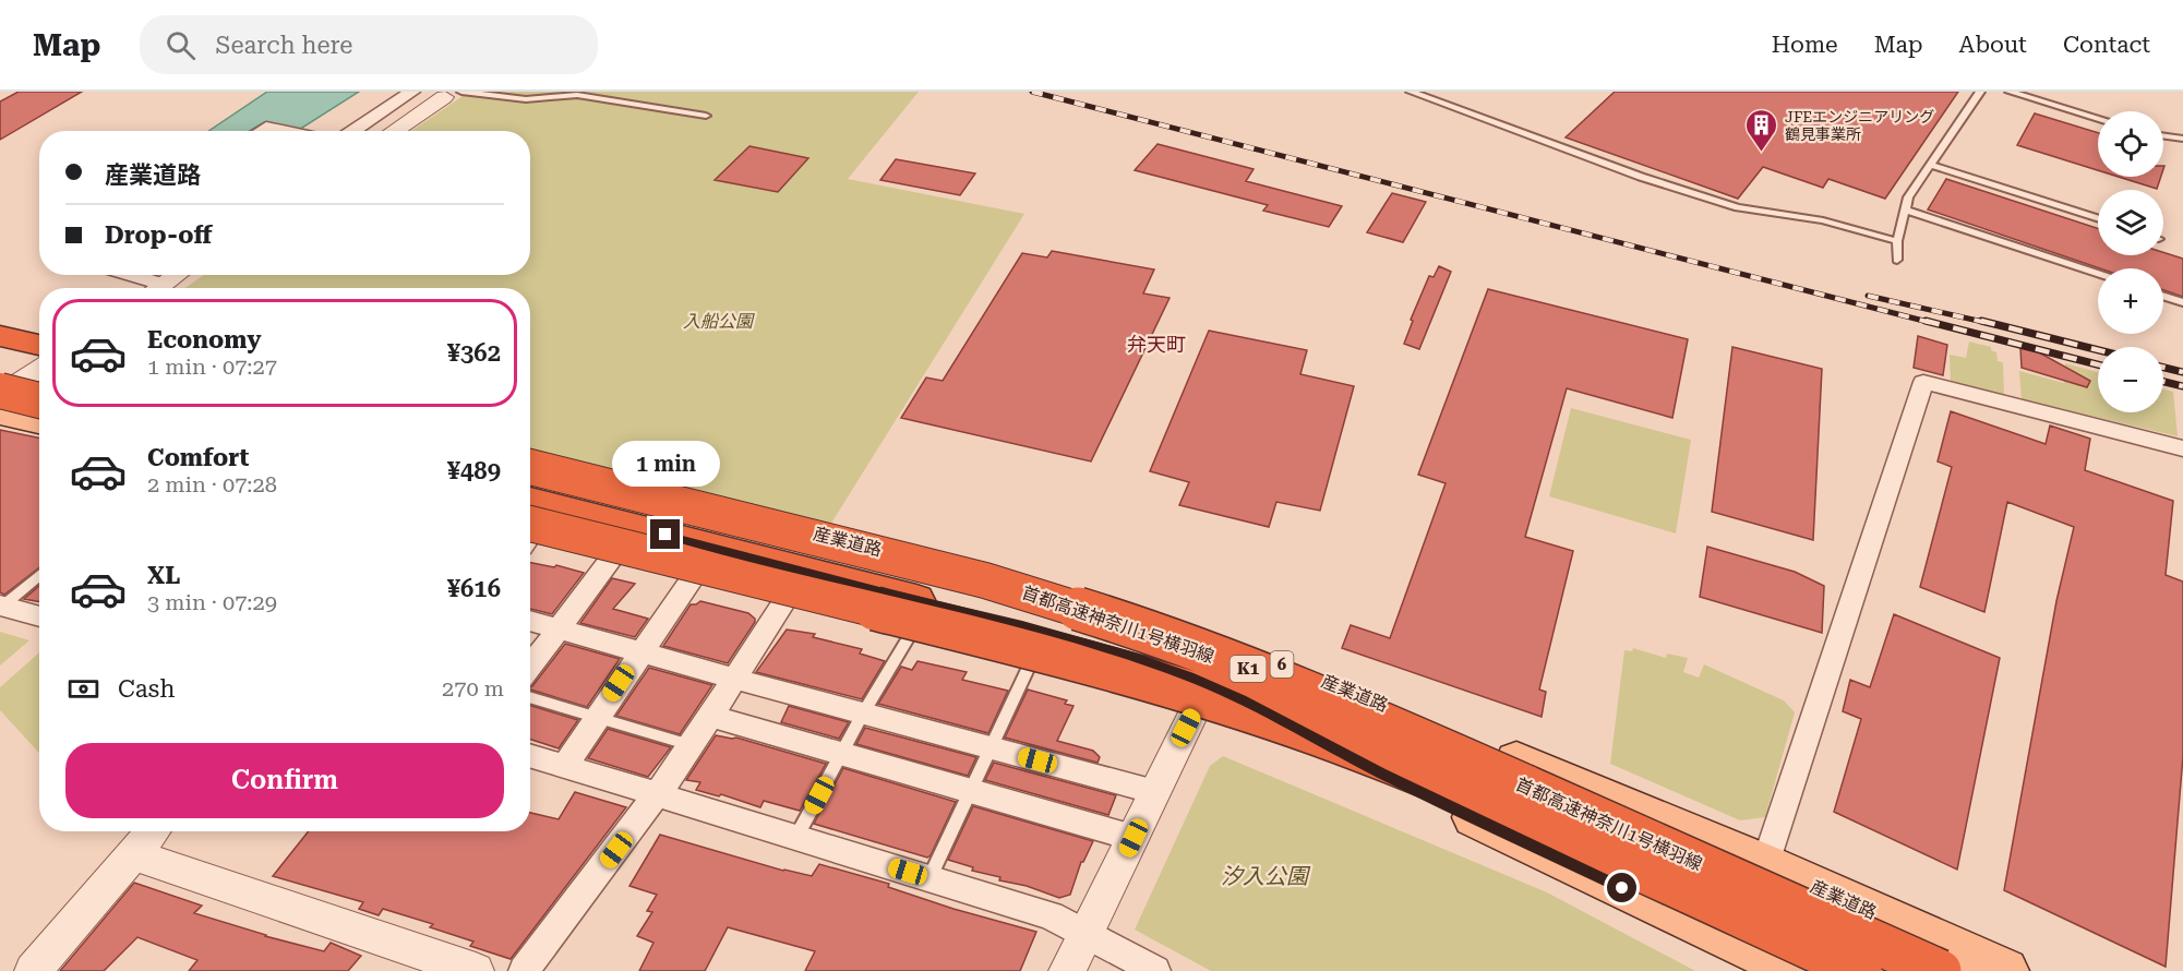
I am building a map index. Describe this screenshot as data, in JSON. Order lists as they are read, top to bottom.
{
  "streets": {
    "highway": ["首都高速神奈川1号横羽線", "K1"],
    "main road": ["産業道路", "6"]
  },
  "districts": ["弁天町"],
  "parks": ["入船公園", "汐入公園"],
  "places": {
    "building": ["JFEエンジニアリング 鶴見事業所"]
  },
  "page": {
    "header": "Map",
    "search": "Search here",
    "nav": [
      "Home",
      "Map",
      "About",
      "Contact"
    ],
    "map_buttons": ["+", "−"],
    "banner": ["産業道路", "Drop-off"],
    "list": [
      {
        "name": "Economy",
        "note": "1 min · 07:27",
        "value": "¥362"
      },
      {
        "name": "Comfort",
        "note": "2 min · 07:28",
        "value": "¥489"
      },
      {
        "name": "XL",
        "note": "3 min · 07:29",
        "value": "¥616"
      }
    ],
    "bubble": "1 min",
    "pay": ["Cash", "270 m"],
    "buttons": "Confirm"
  }
}
